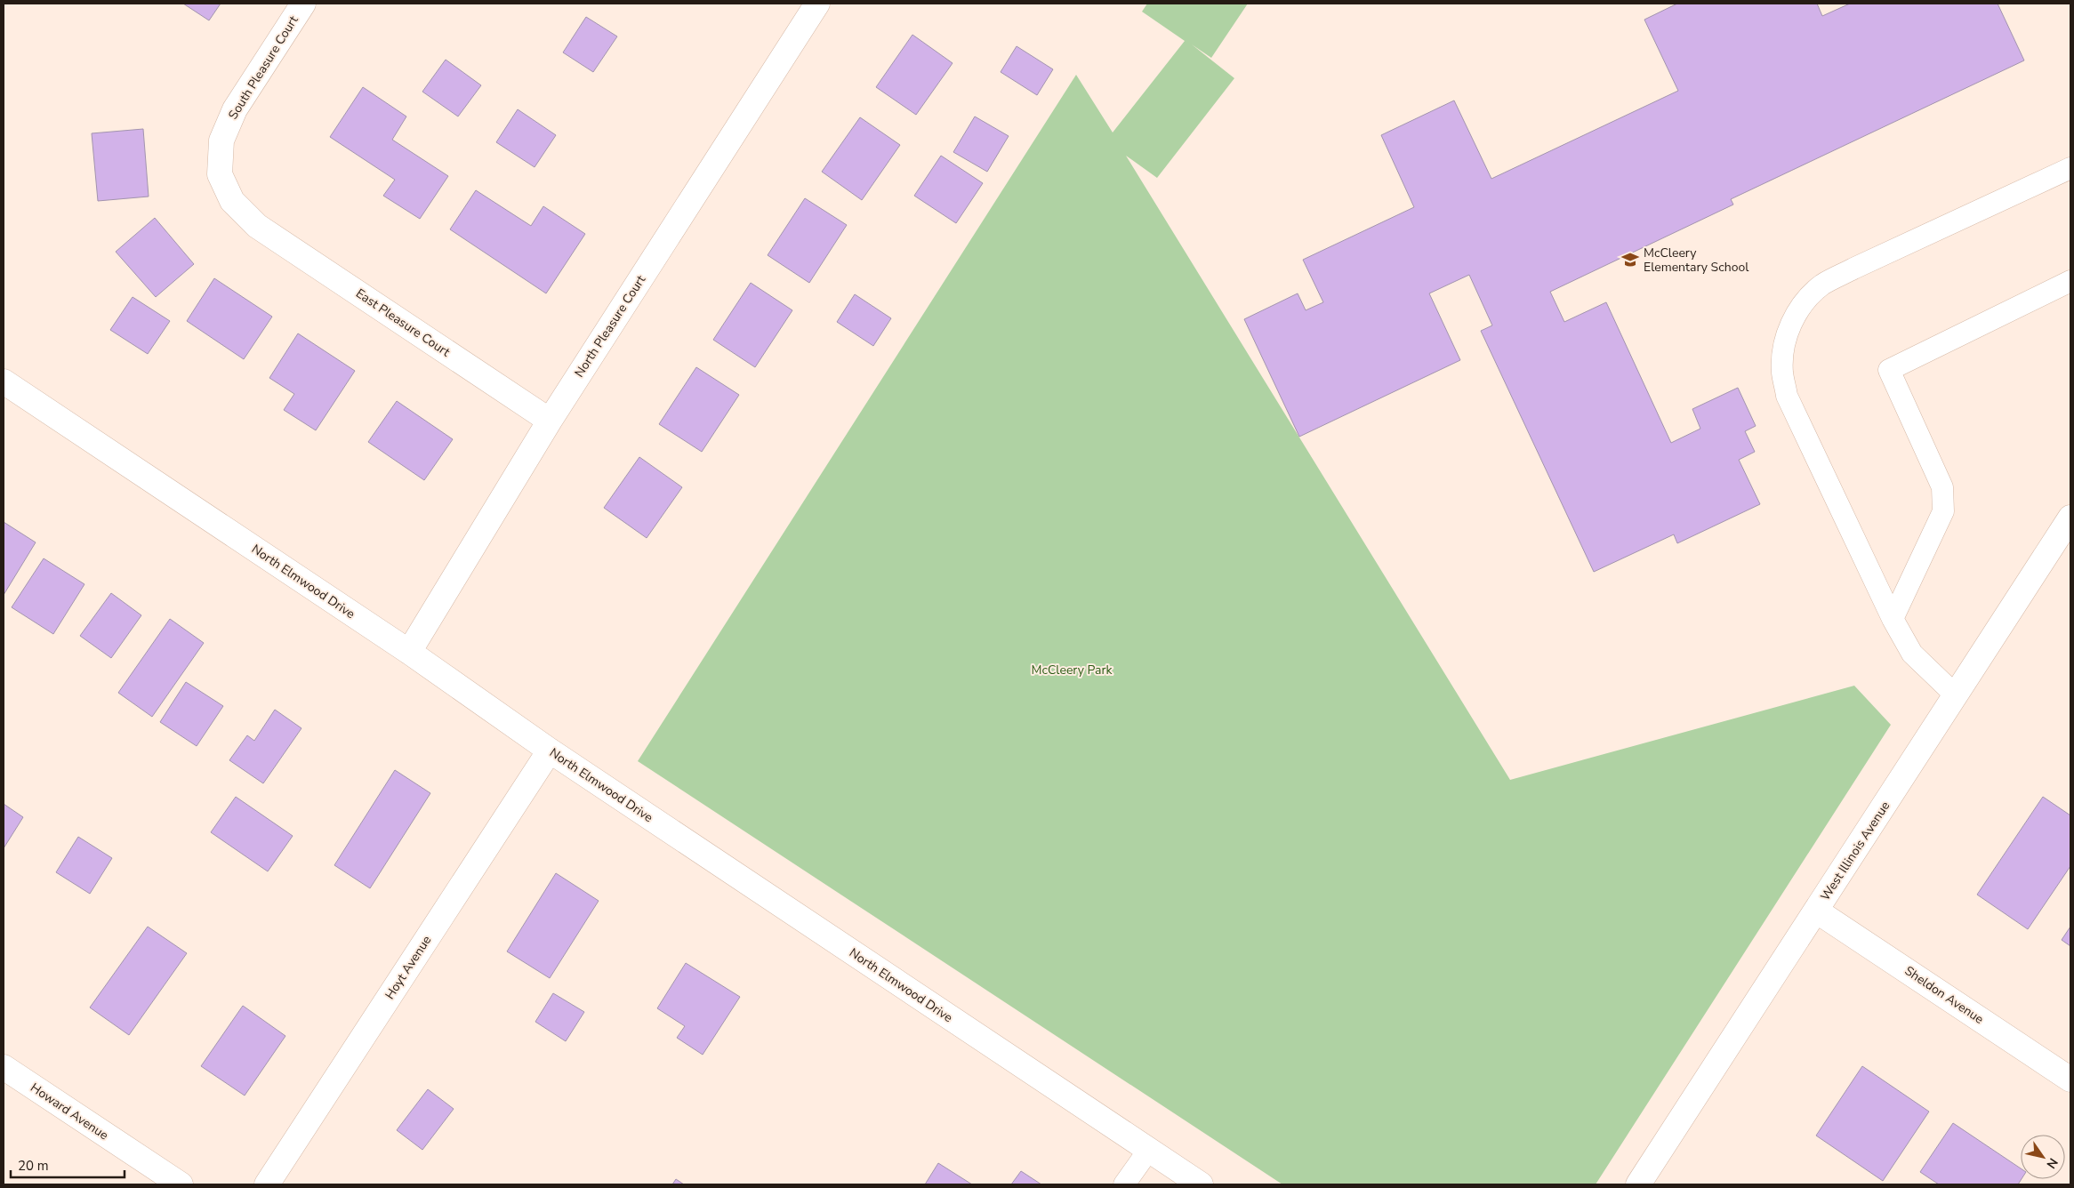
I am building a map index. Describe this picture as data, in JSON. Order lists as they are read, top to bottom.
{
  "streets": {
    "street": [
      "South Pleasure Court",
      "East Pleasure Court",
      "North Pleasure Court",
      "North Elmwood Drive",
      "West Illinois Avenue",
      "Hoyt Avenue",
      "Sheldon Avenue",
      "Howard Avenue"
    ]
  },
  "crossings": [
    ["South Pleasure Court", "East Pleasure Court"],
    ["East Pleasure Court", "North Pleasure Court"],
    ["North Pleasure Court", "North Elmwood Drive"],
    ["North Elmwood Drive", "Hoyt Avenue"],
    ["West Illinois Avenue", "Sheldon Avenue"]
  ],
  "parks": ["McCleery Park"],
  "places": {
    "school or university": ["McCleery Elementary School"]
  },
  "scale_bar": "20 m",
  "north": "bottom right"
}
